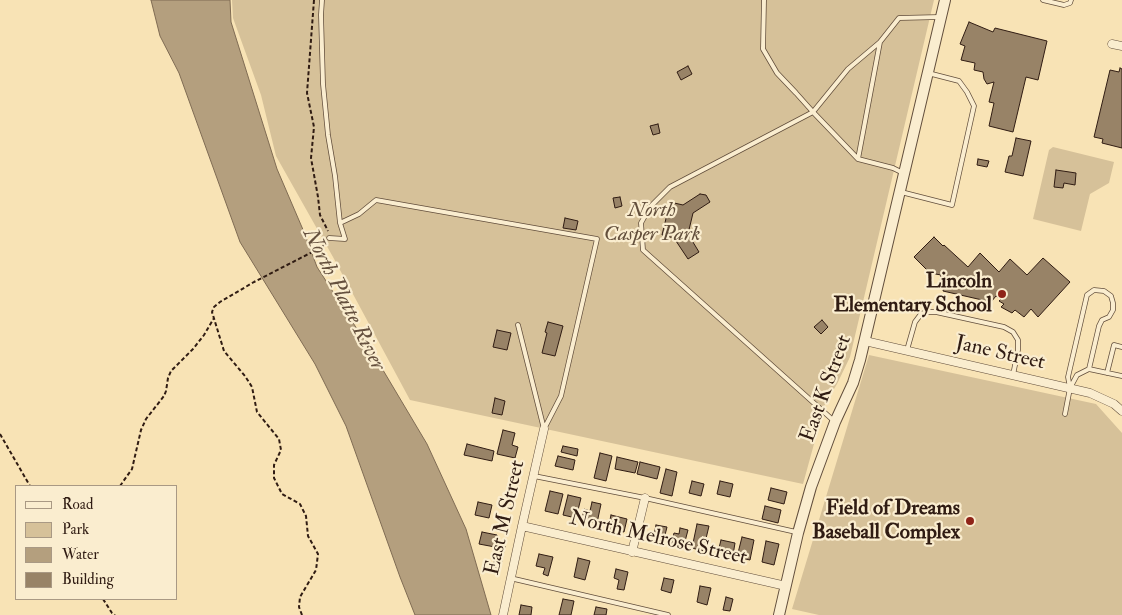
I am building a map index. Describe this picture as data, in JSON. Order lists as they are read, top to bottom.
{
  "streets": {
    "street": [
      "Jane Street",
      "East K Street",
      "East M Street",
      "North Melrose Street"
    ]
  },
  "crossings": [
    ["Jane Street", "East K Street"],
    ["East K Street", "North Melrose Street"],
    ["East M Street", "North Melrose Street"]
  ],
  "water": ["North Platte River"],
  "parks": ["North Casper Park"],
  "places": ["Lincoln Elementary School", "Field of Dreams Baseball Complex"],
  "legend": [
    "Road",
    "Park",
    "Water",
    "Building"
  ]
}
